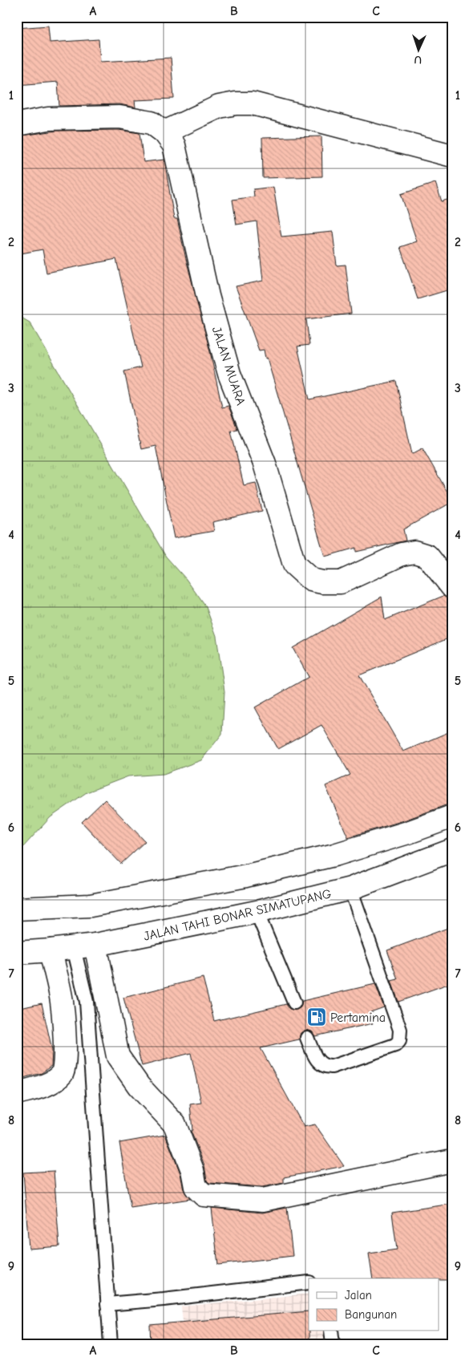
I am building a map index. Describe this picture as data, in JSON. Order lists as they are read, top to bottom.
{
  "streets": {
    "main road": ["JALAN MUARA", "JALAN TAHI BONAR SIMATUPANG"]
  },
  "places": {
    "fuel station": ["Pertamina"]
  },
  "legend": ["Jalan", "Bangunan"],
  "north": "bottom",
  "grid": {
    "columns": ["A", "B", "C"],
    "rows": [
      "1",
      "2",
      "3",
      "4",
      "5",
      "6",
      "7",
      "8",
      "9"
    ]
  }
}
